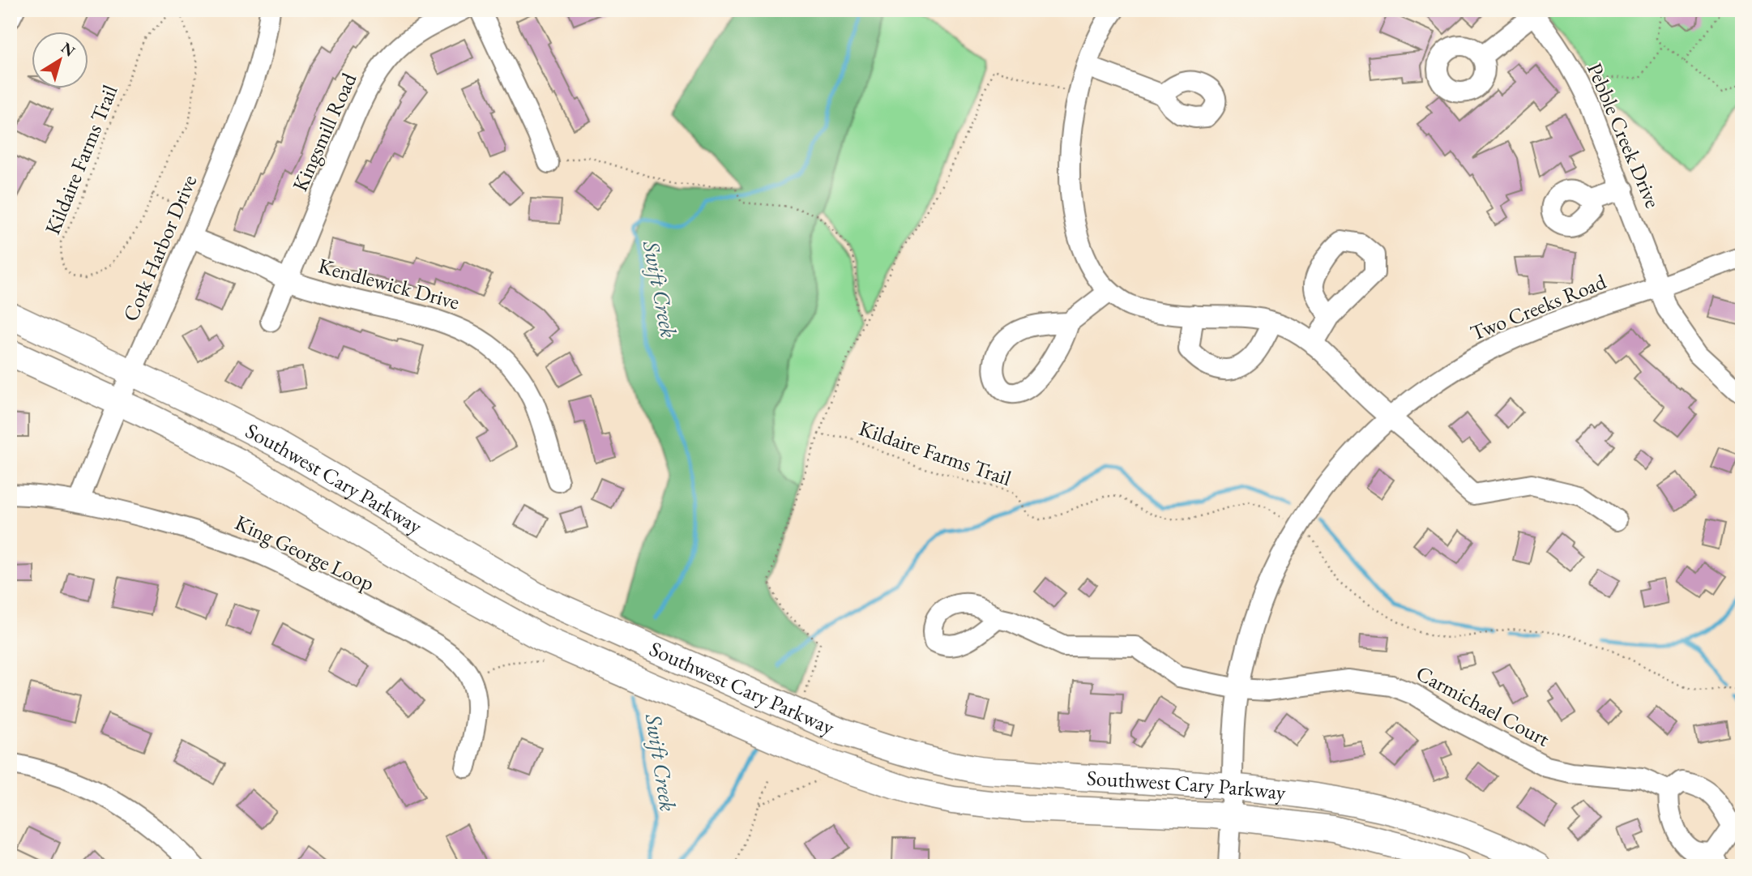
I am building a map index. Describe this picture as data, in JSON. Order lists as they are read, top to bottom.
{
  "streets": {
    "main road": ["Southwest Cary Parkway"],
    "street": [
      "Kingsmill Road",
      "Pebble Creek Drive",
      "Cork Harbor Drive",
      "Kendlewick Drive",
      "Two Creeks Road",
      "King George Loop",
      "Carmichael Court"
    ],
    "path": ["Kildaire Farms Trail"]
  },
  "crossings": [
    ["Kingsmill Road", "Kendlewick Drive"],
    ["Pebble Creek Drive", "Two Creeks Road"],
    ["Cork Harbor Drive", "Kendlewick Drive"],
    ["Cork Harbor Drive", "Southwest Cary Parkway"],
    ["Cork Harbor Drive", "King George Loop"],
    ["Two Creeks Road", "Southwest Cary Parkway"],
    ["Two Creeks Road", "Carmichael Court"]
  ],
  "water": ["Swift Creek"],
  "north": "top right"
}
